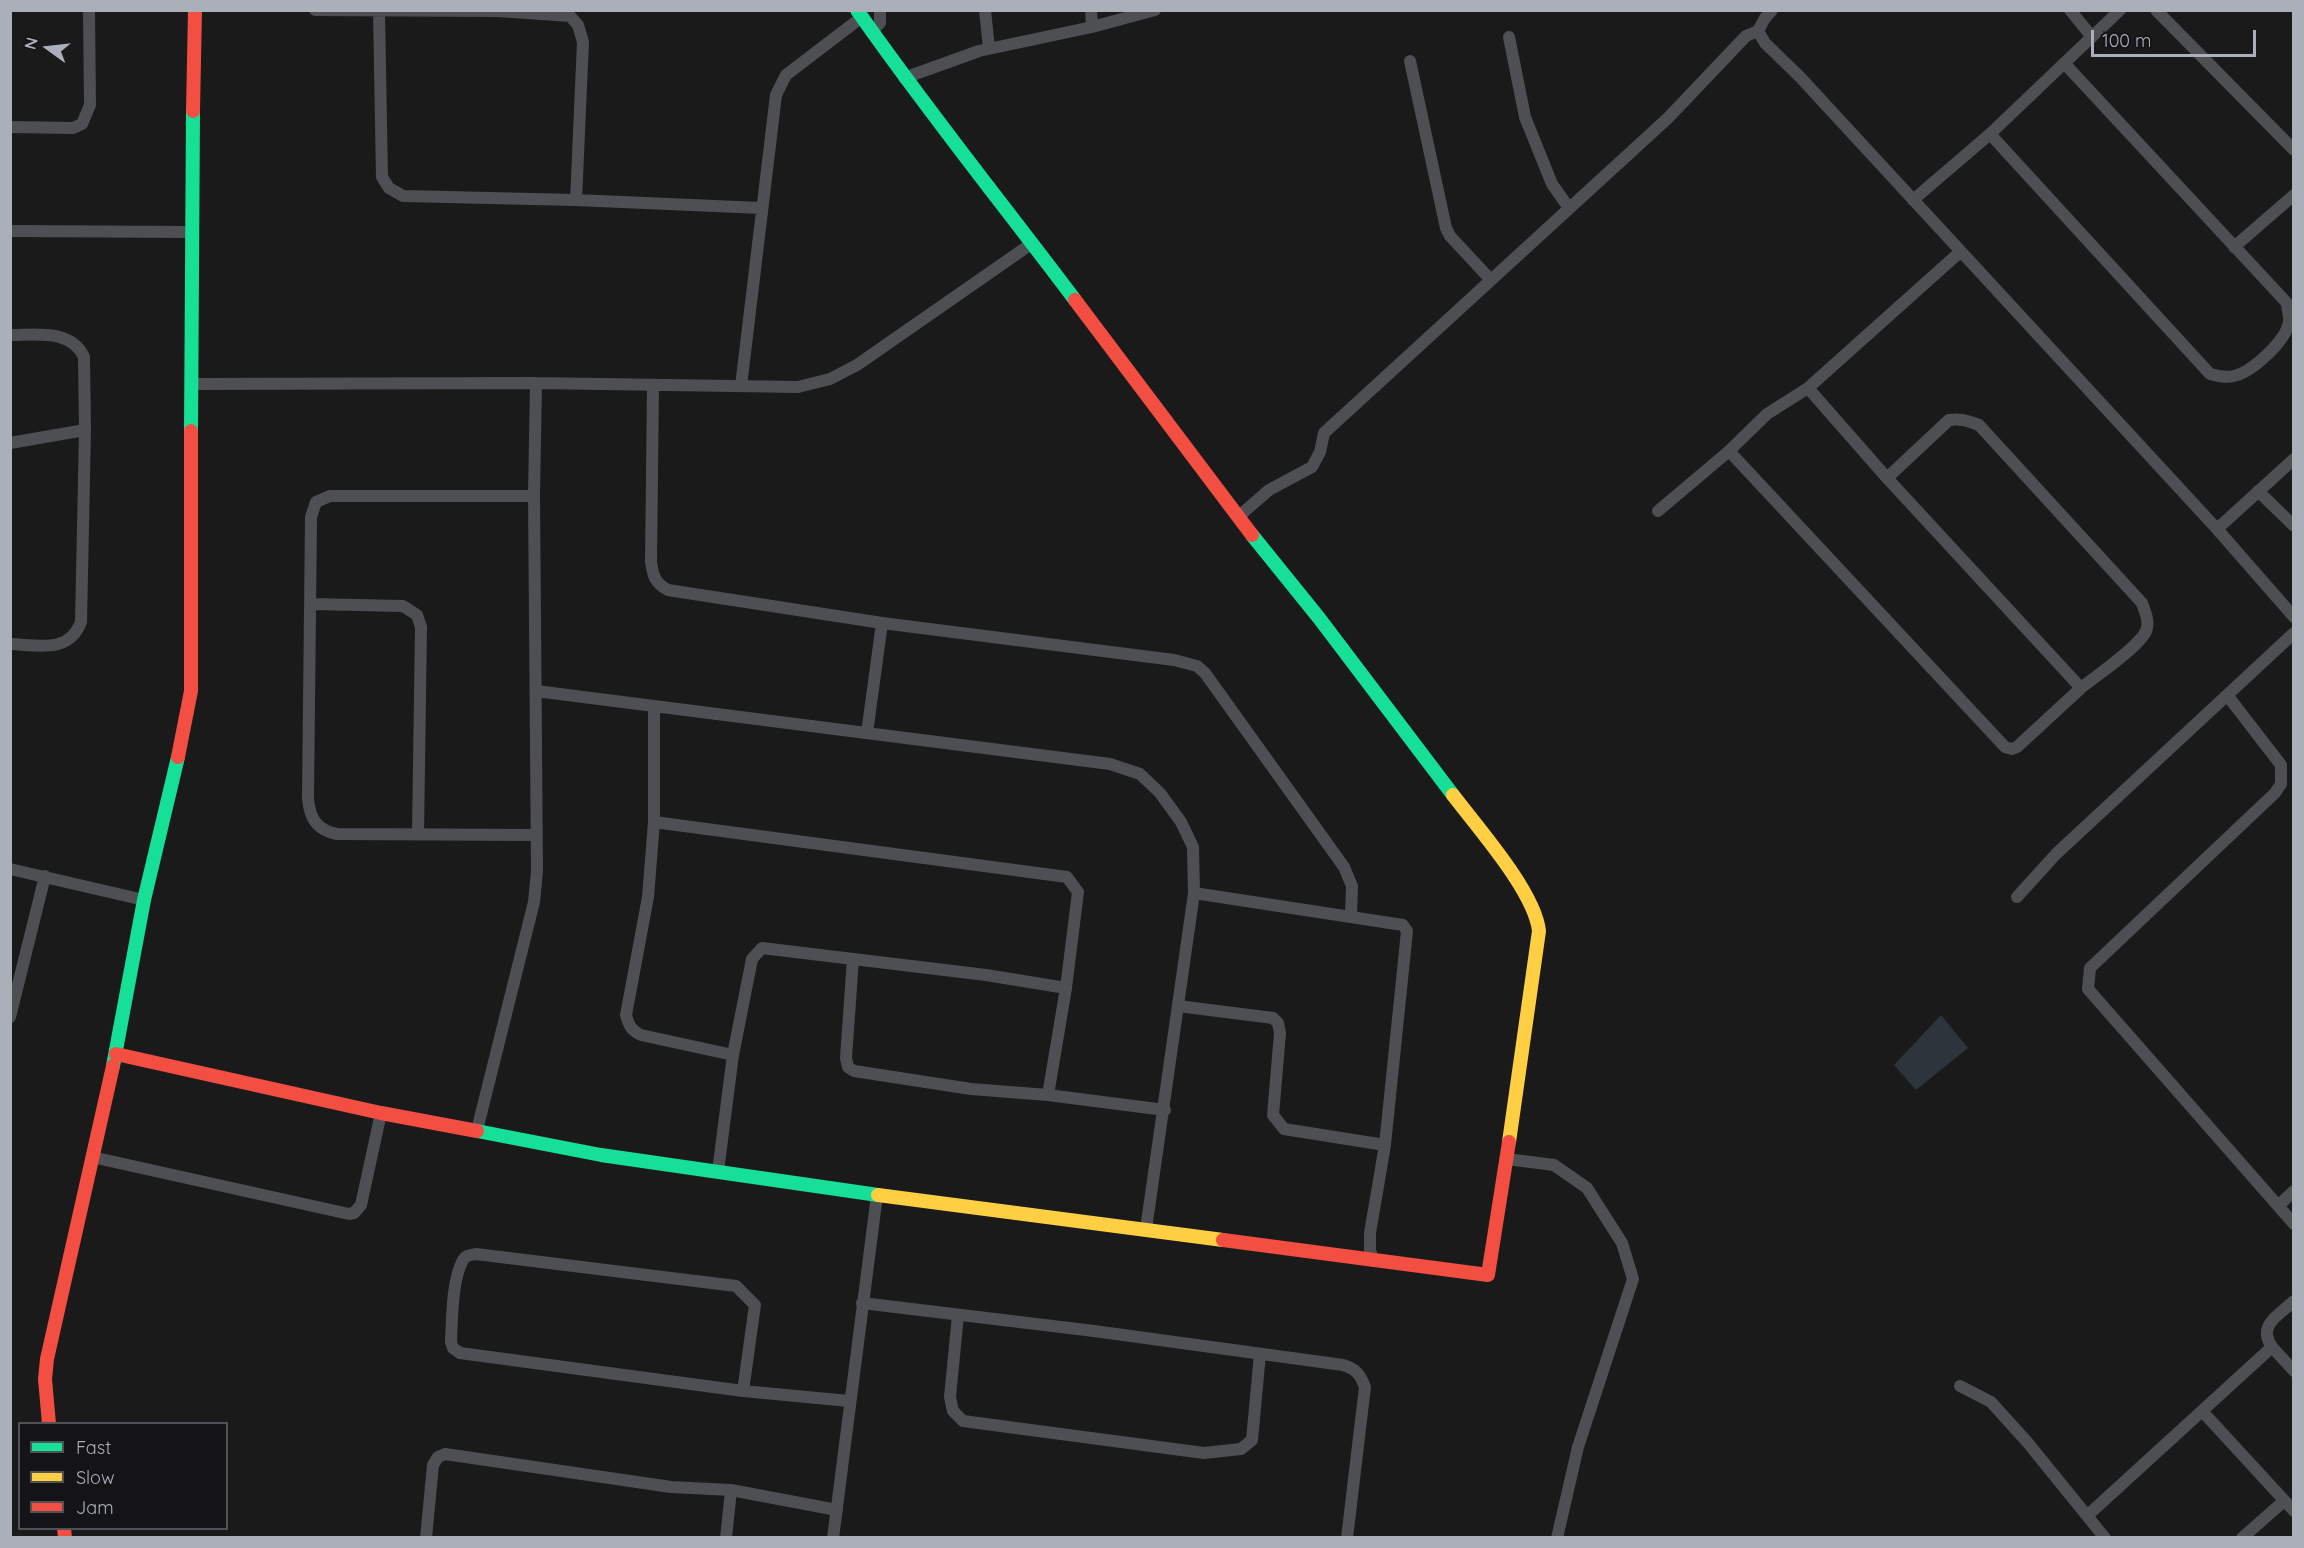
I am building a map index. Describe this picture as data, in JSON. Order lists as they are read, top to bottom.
{
  "legend": ["Fast", "Slow", "Jam"],
  "scale_bar": "100 m",
  "north": "left"
}
